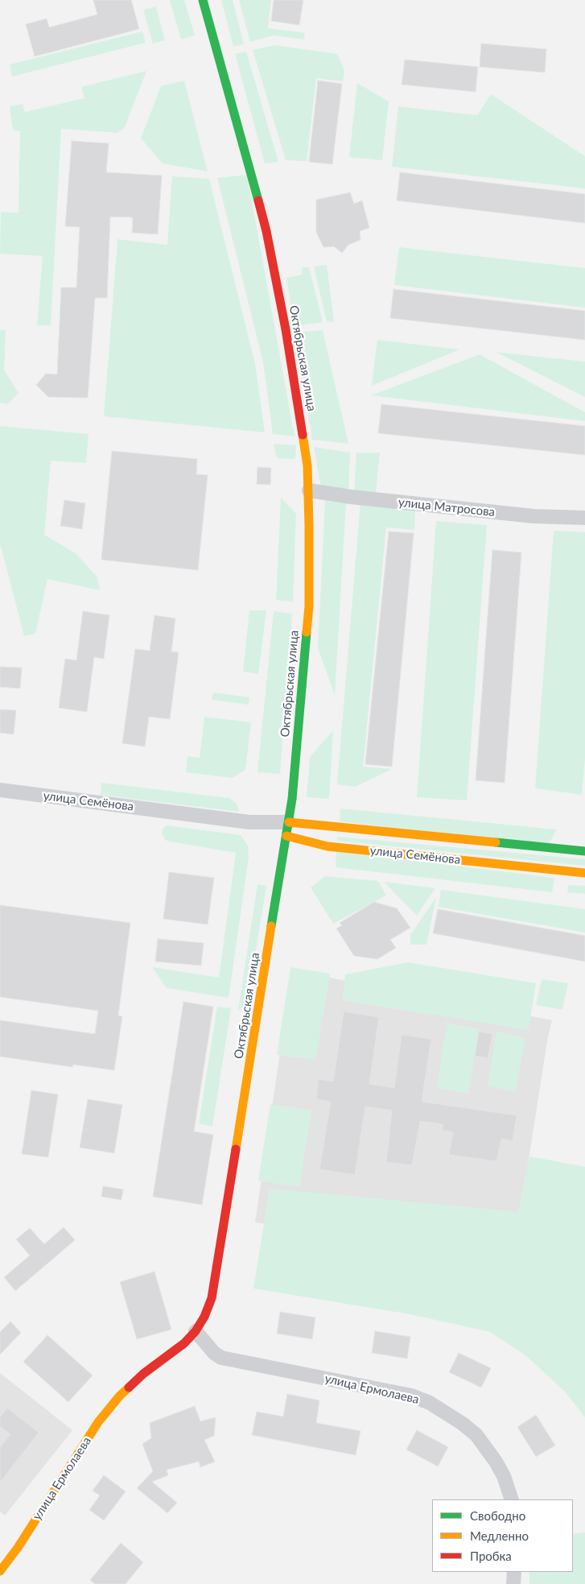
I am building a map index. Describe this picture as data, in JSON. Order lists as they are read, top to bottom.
{
  "streets": {
    "street": [
      "Октябрьская улица",
      "улица Матросова",
      "улица Семёнова",
      "улица Ермолаева"
    ]
  },
  "crossings": [
    ["Октябрьская улица", "улица Матросова"],
    ["Октябрьская улица", "улица Семёнова"],
    ["Октябрьская улица", "улица Ермолаева"]
  ],
  "legend": ["Свободно", "Медленно", "Пробка"]
}
